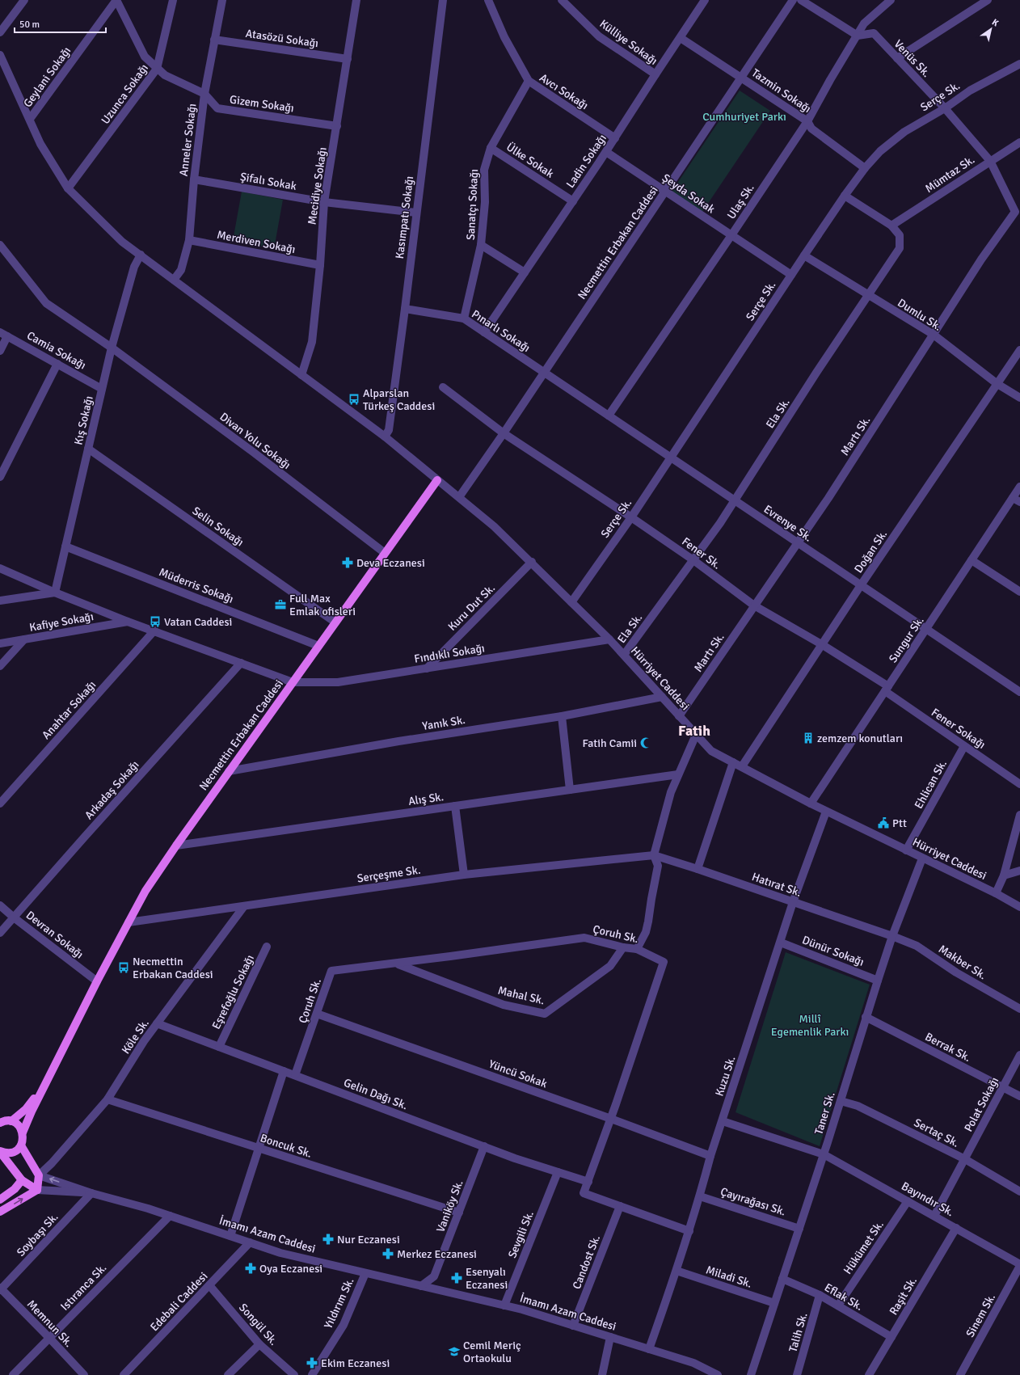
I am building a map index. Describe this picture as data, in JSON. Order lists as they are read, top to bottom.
{
  "streets": {
    "main road": ["Necmettin Erbakan Caddesi"],
    "street": [
      "Atasözü Sokağı",
      "Külliye Sokağı",
      "Venüs Sk.",
      "Geylani Sokağı",
      "Tazmin Sokağı",
      "Avcı Sokağı",
      "Uzunca Sokağı",
      "Serçe Sk.",
      "Gizem Sokağı",
      "Anneler Sokağı",
      "Ülke Sokak",
      "Ladin Sokağı",
      "Mümtaz Sk.",
      "Şifalı Sokak",
      "Mecidiye Sokağı",
      "Şeyda Sokak",
      "Ulaş Sk.",
      "Sanatçı Sokağı",
      "Kasımpatı Sokağı",
      "Merdiven Sokağı",
      "Dumlu Sk.",
      "Pınarlı Sokağı",
      "Camia Sokağı",
      "Ela Sk.",
      "Kış Sokağı",
      "Martı Sk.",
      "Divan Yolu Sokağı",
      "Evrenye Sk.",
      "Selin Sokağı",
      "Doğan Sk.",
      "Fener Sk.",
      "Müderris Sokağı",
      "Kuru Dut Sk.",
      "Kafiye Sokağı",
      "Sungur Sk.",
      "Fındıklı Sokağı",
      "Hürriyet Caddesi",
      "Anahtar Sokağı",
      "Yanık Sk.",
      "Fener Sokağı",
      "Ehlican Sk.",
      "Arkadaş Sokağı",
      "Alış Sk.",
      "Serçeşme Sk.",
      "Hatırat Sk.",
      "Çoruh Sk.",
      "Devran Sokağı",
      "Dünür Sokağı",
      "Makber Sk.",
      "Eşrefoğlu Sokağı",
      "Mahal Sk.",
      "Köle Sk.",
      "Berrak Sk.",
      "Yüncü Sokak",
      "Kuzu Sk.",
      "Gelin Dağı Sk.",
      "Polat Sokağı",
      "Taner Sk.",
      "Sertaç Sk.",
      "Boncuk Sk.",
      "Bayındır Sk.",
      "Çayırağası Sk.",
      "Vaniköy Sk.",
      "Soybaşı Sk.",
      "İmamı Azam Caddesi",
      "Sevgili Sk.",
      "Hükümet Sk.",
      "Candost Sk.",
      "Miladi Sk.",
      "Istıranca Sk.",
      "Raşit Sk.",
      "Eflak Sk.",
      "Edebali Caddesi",
      "Yıldırım Sk.",
      "Sinem Sk.",
      "Memnun Sk.",
      "Songül Sk.",
      "Talih Sk."
    ]
  },
  "crossings": [
    ["Atasözü Sokağı", "Anneler Sokağı"],
    ["Atasözü Sokağı", "Mecidiye Sokağı"],
    ["Külliye Sokağı", "Ladin Sokağı"],
    ["Venüs Sk.", "Serçe Sk."],
    ["Venüs Sk.", "Mümtaz Sk."],
    ["Venüs Sk.", "Ulaş Sk."],
    ["Venüs Sk.", "Martı Sk."],
    ["Geylani Sokağı", "Gizem Sokağı"],
    ["Tazmin Sokağı", "Serçe Sk."],
    ["Tazmin Sokağı", "Ladin Sokağı"],
    ["Tazmin Sokağı", "Ulaş Sk."],
    ["Tazmin Sokağı", "Necmettin Erbakan Caddesi"],
    ["Avcı Sokağı", "Ladin Sokağı"],
    ["Avcı Sokağı", "Sanatçı Sokağı"],
    ["Uzunca Sokağı", "Gizem Sokağı"],
    ["Serçe Sk.", "Şeyda Sokak"],
    ["Serçe Sk.", "Dumlu Sk."],
    ["Serçe Sk.", "Ela Sk."],
    ["Serçe Sk.", "Evrenye Sk."],
    ["Serçe Sk.", "Fener Sk."],
    ["Serçe Sk.", "Hürriyet Caddesi"],
    ["Gizem Sokağı", "Anneler Sokağı"],
    ["Gizem Sokağı", "Mecidiye Sokağı"],
    ["Anneler Sokağı", "Şifalı Sokak"],
    ["Anneler Sokağı", "Merdiven Sokağı"],
    ["Ülke Sokak", "Ladin Sokağı"],
    ["Ülke Sokak", "Sanatçı Sokağı"],
    ["Ladin Sokağı", "Şeyda Sokak"],
    ["Ladin Sokağı", "Pınarlı Sokağı"],
    ["Mümtaz Sk.", "Ela Sk."],
    ["Mümtaz Sk.", "Martı Sk."],
    ["Şifalı Sokak", "Mecidiye Sokağı"],
    ["Şifalı Sokak", "Kasımpatı Sokağı"],
    ["Mecidiye Sokağı", "Merdiven Sokağı"],
    ["Şeyda Sokak", "Ulaş Sk."],
    ["Şeyda Sokak", "Necmettin Erbakan Caddesi"],
    ["Ulaş Sk.", "Evrenye Sk."],
    ["Sanatçı Sokağı", "Pınarlı Sokağı"],
    ["Kasımpatı Sokağı", "Pınarlı Sokağı"],
    ["Necmettin Erbakan Caddesi", "Pınarlı Sokağı"],
    ["Necmettin Erbakan Caddesi", "Divan Yolu Sokağı"],
    ["Necmettin Erbakan Caddesi", "Evrenye Sk."],
    ["Necmettin Erbakan Caddesi", "Selin Sokağı"],
    ["Necmettin Erbakan Caddesi", "Fener Sk."],
    ["Necmettin Erbakan Caddesi", "Müderris Sokağı"],
    ["Necmettin Erbakan Caddesi", "Fındıklı Sokağı"],
    ["Necmettin Erbakan Caddesi", "Hürriyet Caddesi"],
    ["Necmettin Erbakan Caddesi", "Yanık Sk."],
    ["Necmettin Erbakan Caddesi", "Alış Sk."],
    ["Necmettin Erbakan Caddesi", "Serçeşme Sk."],
    ["Necmettin Erbakan Caddesi", "Devran Sokağı"],
    ["Dumlu Sk.", "Ela Sk."],
    ["Dumlu Sk.", "Martı Sk."],
    ["Dumlu Sk.", "Doğan Sk."],
    ["Pınarlı Sokağı", "Evrenye Sk."],
    ["Camia Sokağı", "Kış Sokağı"],
    ["Ela Sk.", "Evrenye Sk."],
    ["Ela Sk.", "Fener Sk."],
    ["Ela Sk.", "Hürriyet Caddesi"],
    ["Kış Sokağı", "Divan Yolu Sokağı"],
    ["Kış Sokağı", "Selin Sokağı"],
    ["Kış Sokağı", "Müderris Sokağı"],
    ["Martı Sk.", "Evrenye Sk."],
    ["Martı Sk.", "Fener Sk."],
    ["Martı Sk.", "Hürriyet Caddesi"],
    ["Evrenye Sk.", "Doğan Sk."],
    ["Evrenye Sk.", "Sungur Sk."],
    ["Doğan Sk.", "Fener Sk."],
    ["Doğan Sk.", "Hürriyet Caddesi"],
    ["Fener Sk.", "Sungur Sk."],
    ["Fener Sk.", "Fener Sokağı"],
    ["Kuru Dut Sk.", "Fındıklı Sokağı"],
    ["Kuru Dut Sk.", "Hürriyet Caddesi"],
    ["Sungur Sk.", "Hürriyet Caddesi"],
    ["Sungur Sk.", "Fener Sokağı"],
    ["Fındıklı Sokağı", "Hürriyet Caddesi"],
    ["Hürriyet Caddesi", "Yanık Sk."],
    ["Hürriyet Caddesi", "Ehlican Sk."],
    ["Hürriyet Caddesi", "Kuzu Sk."],
    ["Hürriyet Caddesi", "Taner Sk."],
    ["Fener Sokağı", "Ehlican Sk."],
    ["Arkadaş Sokağı", "Devran Sokağı"],
    ["Serçeşme Sk.", "Hatırat Sk."],
    ["Serçeşme Sk.", "Köle Sk."],
    ["Hatırat Sk.", "Makber Sk."],
    ["Hatırat Sk.", "Kuzu Sk."],
    ["Hatırat Sk.", "Taner Sk."],
    ["Çoruh Sk.", "Mahal Sk."],
    ["Çoruh Sk.", "Yüncü Sokak"],
    ["Çoruh Sk.", "Gelin Dağı Sk."],
    ["Çoruh Sk.", "Candost Sk."],
    ["Dünür Sokağı", "Kuzu Sk."],
    ["Dünür Sokağı", "Taner Sk."],
    ["Makber Sk.", "Taner Sk."],
    ["Eşrefoğlu Sokağı", "Gelin Dağı Sk."],
    ["Köle Sk.", "Gelin Dağı Sk."],
    ["Köle Sk.", "Boncuk Sk."],
    ["Köle Sk.", "İmamı Azam Caddesi"],
    ["Berrak Sk.", "Polat Sokağı"],
    ["Berrak Sk.", "Taner Sk."],
    ["Yüncü Sokak", "Kuzu Sk."],
    ["Kuzu Sk.", "Bayındır Sk."],
    ["Kuzu Sk.", "Çayırağası Sk."],
    ["Kuzu Sk.", "İmamı Azam Caddesi"],
    ["Kuzu Sk.", "Miladi Sk."],
    ["Gelin Dağı Sk.", "Vaniköy Sk."],
    ["Gelin Dağı Sk.", "Sevgili Sk."],
    ["Polat Sokağı", "Sertaç Sk."],
    ["Polat Sokağı", "Bayındır Sk."],
    ["Taner Sk.", "Sertaç Sk."],
    ["Taner Sk.", "Bayındır Sk."],
    ["Taner Sk.", "Çayırağası Sk."],
    ["Taner Sk.", "Miladi Sk."],
    ["Taner Sk.", "Eflak Sk."],
    ["Boncuk Sk.", "Vaniköy Sk."],
    ["Bayındır Sk.", "Hükümet Sk."],
    ["Bayındır Sk.", "Raşit Sk."],
    ["Bayındır Sk.", "Sinem Sk."],
    ["Vaniköy Sk.", "İmamı Azam Caddesi"],
    ["Soybaşı Sk.", "İmamı Azam Caddesi"],
    ["Soybaşı Sk.", "Memnun Sk."],
    ["İmamı Azam Caddesi", "Sevgili Sk."],
    ["İmamı Azam Caddesi", "Candost Sk."],
    ["İmamı Azam Caddesi", "Istıranca Sk."],
    ["İmamı Azam Caddesi", "Edebali Caddesi"],
    ["İmamı Azam Caddesi", "Yıldırım Sk."],
    ["Hükümet Sk.", "Eflak Sk."],
    ["Istıranca Sk.", "Memnun Sk."],
    ["Raşit Sk.", "Eflak Sk."],
    ["Eflak Sk.", "Talih Sk."],
    ["Edebali Caddesi", "Songül Sk."]
  ],
  "districts": ["Fatih"],
  "parks": ["Cumhuriyet Parkı", "Millî Egemenlik Parkı"],
  "places": {
    "bus stop": ["Alparslan Türkeş Caddesi", "Vatan Caddesi", "Necmettin Erbakan Caddesi"],
    "pharmacy": [
      "Deva Eczanesi",
      "Nur Eczanesi",
      "Merkez Eczanesi",
      "Oya Eczanesi",
      "Esenyalı Eczanesi",
      "Ekim Eczanesi"
    ],
    "office": ["Full Max Emlak ofisleri"],
    "building": ["zemzem konutları"],
    "mosque": ["Fatih Camii"],
    "public building": ["Ptt"],
    "school or university": ["Cemil Meriç Ortaokulu"]
  },
  "scale_bar": "50 m",
  "north": "top right"
}
